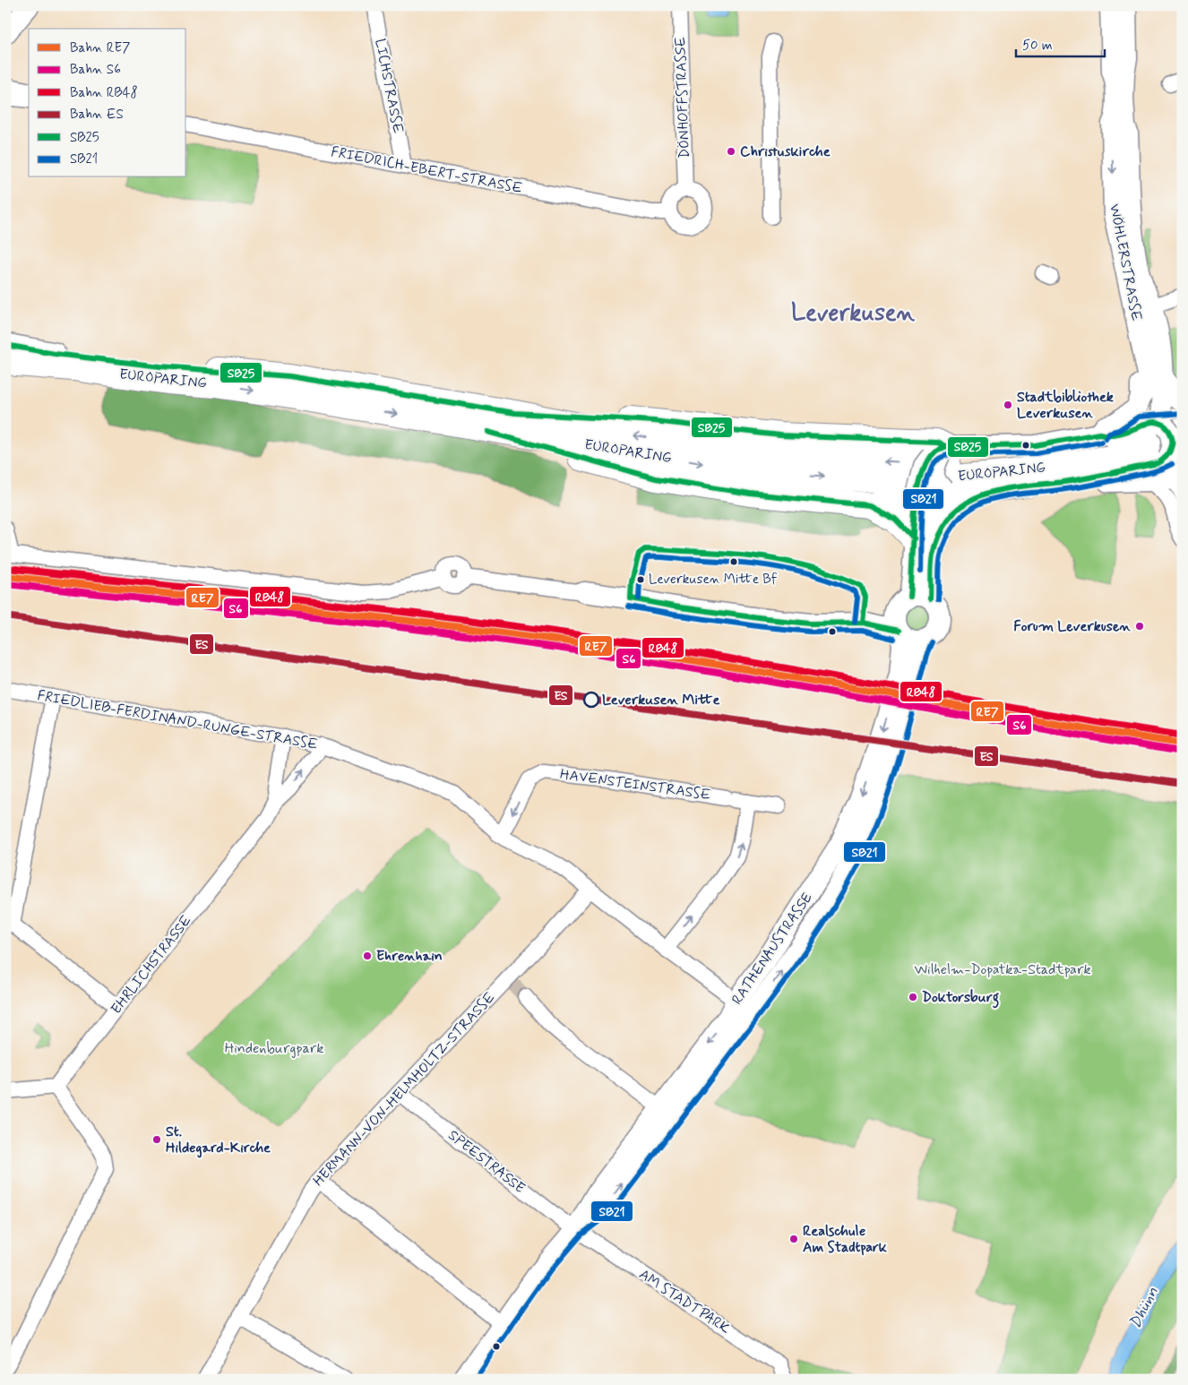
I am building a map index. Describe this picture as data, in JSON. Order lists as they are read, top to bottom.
{
  "streets": {
    "highway": ["EUROPARING"],
    "main road": ["WÖHLERSTRASSE", "RATHENAUSTRASSE"],
    "street": [
      "LICHSTRASSE",
      "DÖNHOFFSTRASSE",
      "FRIEDRICH-EBERT-STRASSE",
      "FRIEDLIEB-FERDINAND-RUNGE-STRASSE",
      "HAVENSTEINSTRASSE",
      "EHRLICHSTRASSE",
      "HERMANN-VON-HELMHOLTZ-STRASSE",
      "SPEESTRASSE",
      "AM STADTPARK"
    ]
  },
  "crossings": [
    ["LICHSTRASSE", "FRIEDRICH-EBERT-STRASSE"],
    ["DÖNHOFFSTRASSE", "FRIEDRICH-EBERT-STRASSE"],
    ["WÖHLERSTRASSE", "EUROPARING"],
    ["FRIEDLIEB-FERDINAND-RUNGE-STRASSE", "HAVENSTEINSTRASSE"],
    ["FRIEDLIEB-FERDINAND-RUNGE-STRASSE", "RATHENAUSTRASSE"],
    ["FRIEDLIEB-FERDINAND-RUNGE-STRASSE", "EHRLICHSTRASSE"],
    ["FRIEDLIEB-FERDINAND-RUNGE-STRASSE", "HERMANN-VON-HELMHOLTZ-STRASSE"],
    ["RATHENAUSTRASSE", "SPEESTRASSE"],
    ["RATHENAUSTRASSE", "AM STADTPARK"],
    ["HERMANN-VON-HELMHOLTZ-STRASSE", "SPEESTRASSE"],
    ["SPEESTRASSE", "AM STADTPARK"]
  ],
  "one_way": ["HAVENSTEINSTRASSE"],
  "districts": ["Leverkusen"],
  "water": ["Dhünn"],
  "parks": ["Wilhelm-Dopatka-Stadtpark", "Hindenburgpark"],
  "places": [
    "Christuskirche",
    "Stadtbibliothek Leverkusen",
    "Leverkusen Mitte Bf",
    "Forum Leverkusen",
    "Leverkusen Mitte",
    "Ehrenhain",
    "Doktorsburg",
    "St. Hildegard-Kirche",
    "Realschule Am Stadtpark"
  ],
  "lines": [
    "transit line SB25",
    "transit line SB21",
    "rail line RB48",
    "rail line RE7",
    "rail line S6",
    "rail line ES"
  ],
  "legend": [
    "Bahn RE7",
    "Bahn S6",
    "Bahn RB48",
    "Bahn ES",
    "SB25",
    "SB21"
  ],
  "scale_bar": "50 m"
}
